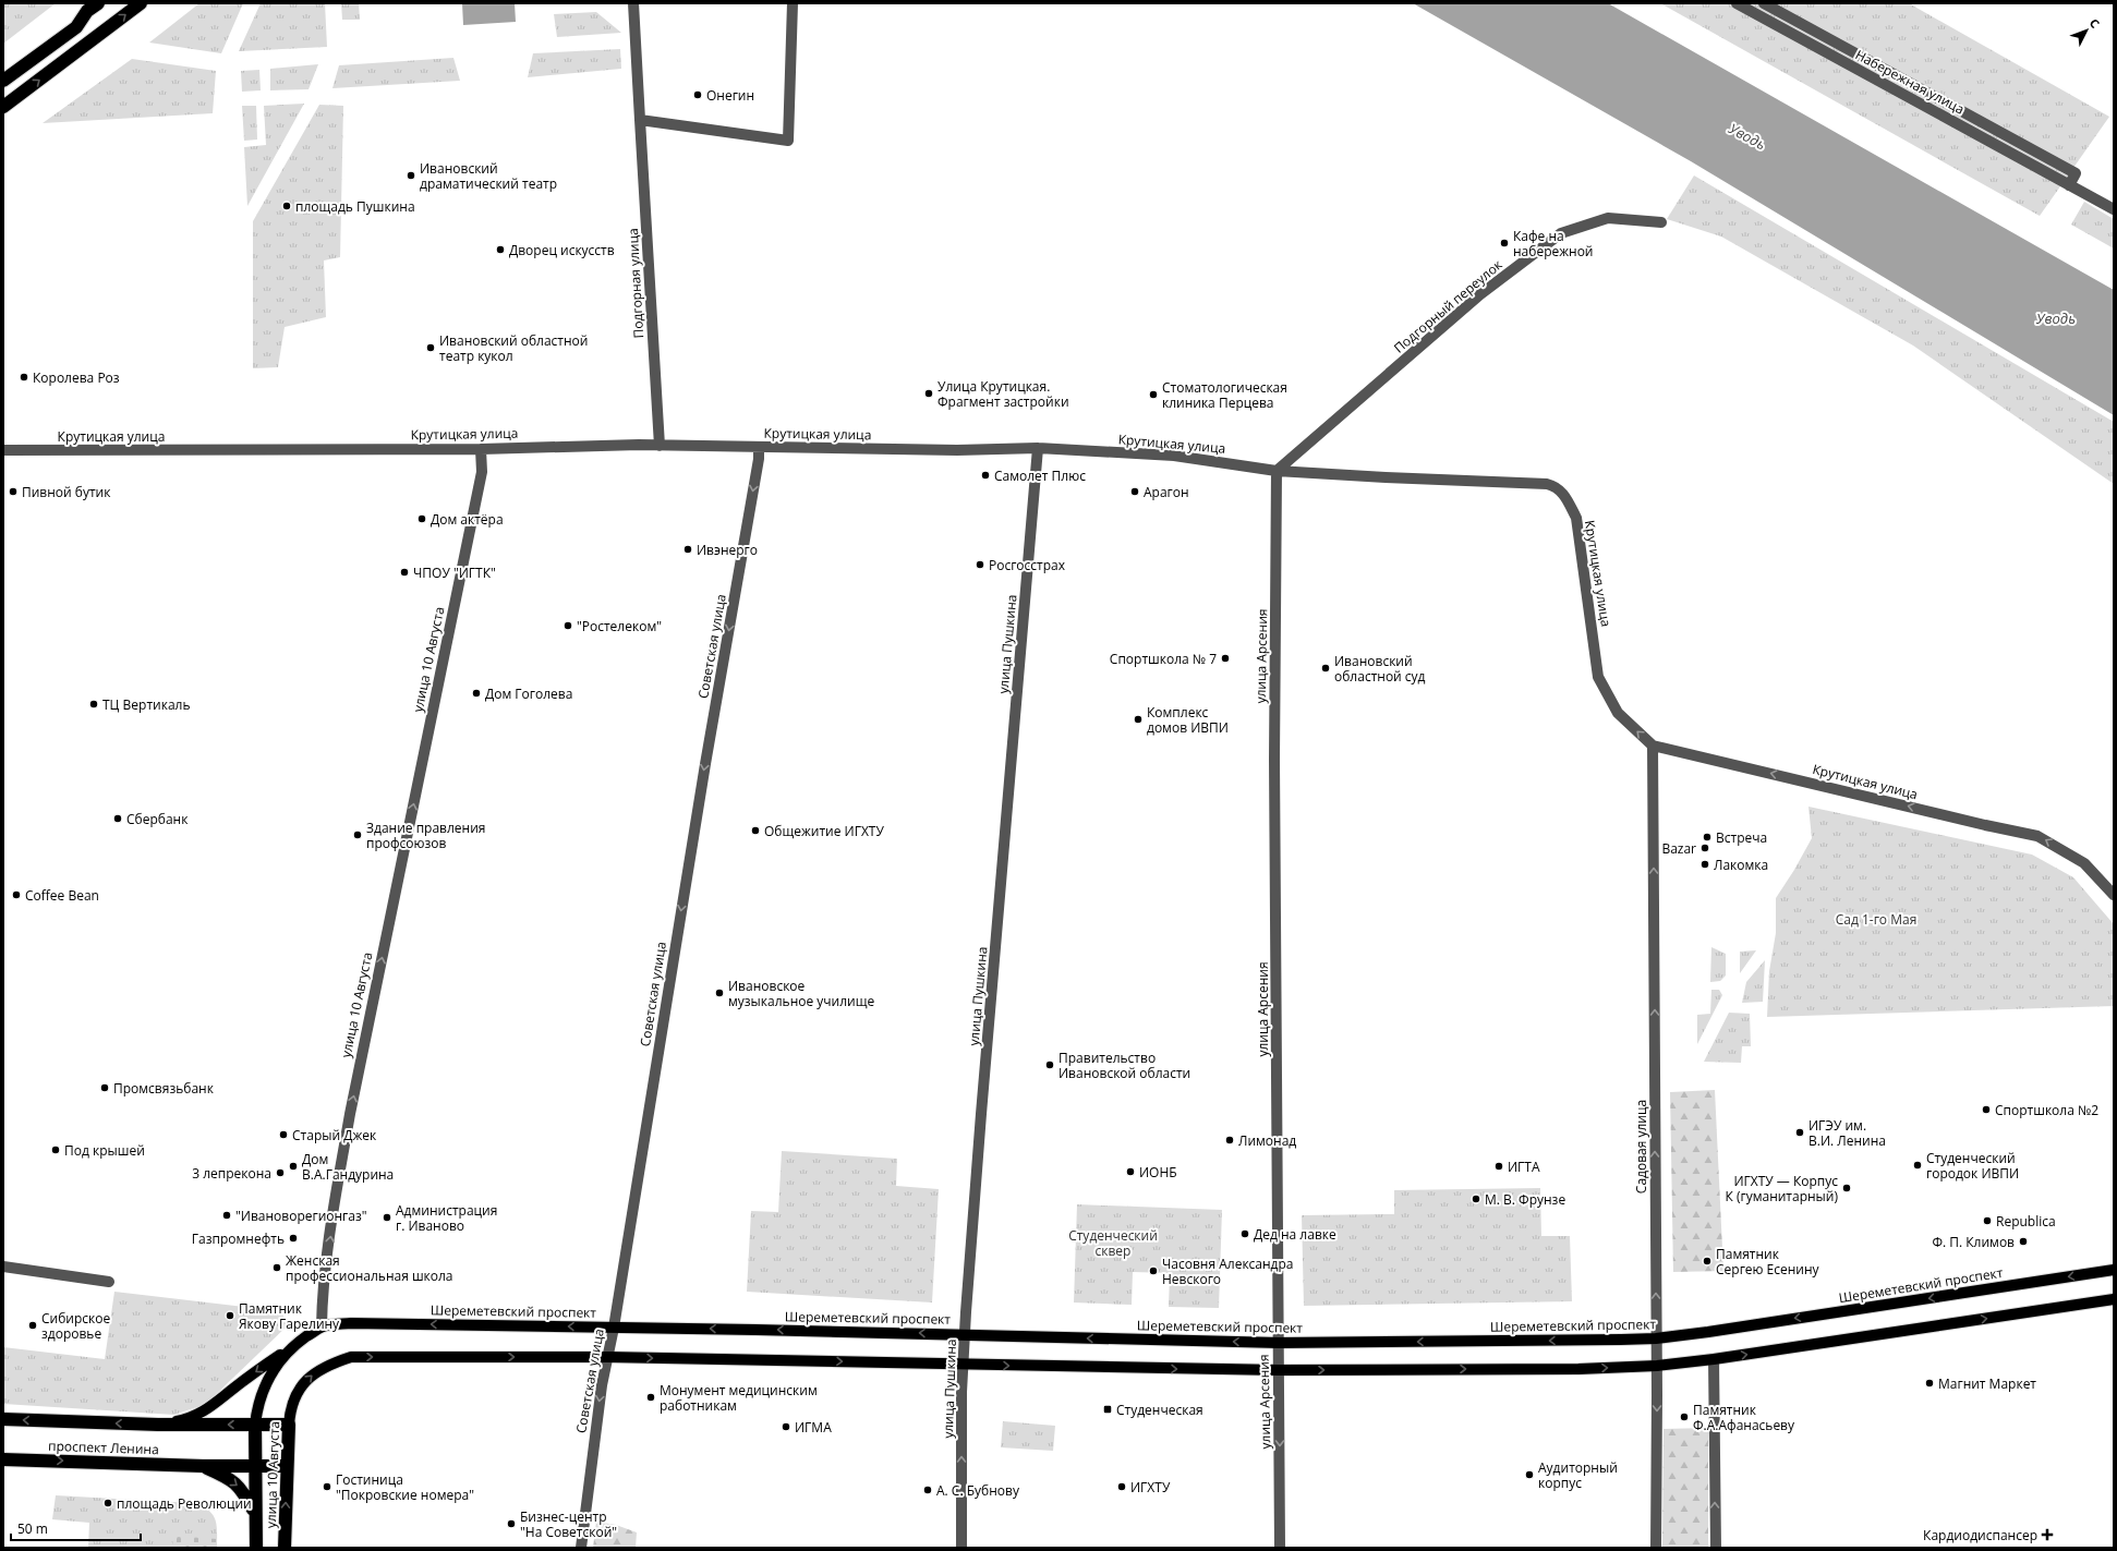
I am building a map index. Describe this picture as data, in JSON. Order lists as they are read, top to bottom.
{
  "streets": {
    "highway": ["улица 10 Августа", "проспект Ленина"],
    "main road": ["Шереметевский проспект"],
    "street": [
      "Набережная улица",
      "Подгорная улица",
      "Подгорный переулок",
      "Крутицкая улица",
      "улица Пушкина",
      "Советская улица",
      "улица Арсения",
      "Садовая улица"
    ]
  },
  "crossings": [
    ["Подгорная улица", "Крутицкая улица"],
    ["Подгорный переулок", "Крутицкая улица"],
    ["Подгорный переулок", "улица Арсения"],
    ["Крутицкая улица", "улица Пушкина"],
    ["Крутицкая улица", "Советская улица"],
    ["Крутицкая улица", "улица Арсения"],
    ["Крутицкая улица", "улица 10 Августа"],
    ["Крутицкая улица", "Садовая улица"],
    ["улица Пушкина", "Шереметевский проспект"],
    ["Советская улица", "улица 10 Августа"],
    ["Советская улица", "Шереметевский проспект"],
    ["улица Арсения", "Шереметевский проспект"],
    ["улица 10 Августа", "Шереметевский проспект"],
    ["улица 10 Августа", "проспект Ленина"],
    ["Садовая улица", "Шереметевский проспект"]
  ],
  "one_way": ["Крутицкая улица", "Советская улица", "улица 10 Августа"],
  "water": ["Уводь"],
  "parks": ["Сад 1-го Мая", "Студенческий сквер"],
  "places": {
    "other": [
      "Онегин",
      "Ивановский драматический театр",
      "площадь Пушкина",
      "Кафе на набережной",
      "Дворец искусств",
      "Ивановский областной театр кукол",
      "Королева Роз",
      "Улица Крутицкая. Фрагмент застройки",
      "Стоматологическая клиника Перцева",
      "Самолет Плюс",
      "Пивной бутик",
      "Арагон",
      "Дом актёра",
      "Ивэнерго",
      "Росгосстрах",
      "ЧПОУ \"ИГТК\"",
      "\"Ростелеком\"",
      "Спортшкола № 7",
      "Ивановский областной суд",
      "Дом Гоголева",
      "ТЦ Вертикаль",
      "Комплекс домов ИВПИ",
      "Сбербанк",
      "Общежитие ИГХТУ",
      "Здание правления профсоюзов",
      "Встреча",
      "Bazar",
      "Лакомка",
      "Coffee Bean",
      "Ивановское музыкальное училище",
      "Правительство Ивановской области",
      "Промсвязьбанк",
      "Спортшкола №2",
      "ИГЭУ им. В.И. Ленина",
      "Старый Джек",
      "Лимонад",
      "Под крышей",
      "Студенческий городок ИВПИ",
      "Дом В.А.Гандурина",
      "ИГТА",
      "ИОНБ",
      "3 лепрекона",
      "ИГХТУ — Корпус К (гуманитарный)",
      "М. В. Фрунзе",
      "\"Ивановорегионгаз\"",
      "Администрация г. Иваново",
      "Republica",
      "Дед на лавке",
      "Газпромнефть",
      "Ф. П. Климов",
      "Памятник Сергею Есенину",
      "Женская профессиональная школа",
      "Часовня Александра Невского",
      "Памятник Якову Гарелину",
      "Сибирское здоровье",
      "Магнит Маркет",
      "Монумент медицинским работникам",
      "Памятник Ф.А.Афанасьеву",
      "ИГМА",
      "Аудиторный корпус",
      "Гостиница \"Покровские номера\"",
      "ИГХТУ",
      "А. С. Бубнову",
      "площадь Революции",
      "Бизнес-центр \"На Советской\""
    ],
    "transit": ["Студенческая"],
    "health": ["Кардиодиспансер"]
  },
  "scale_bar": "50 m",
  "north": "top right"
}
